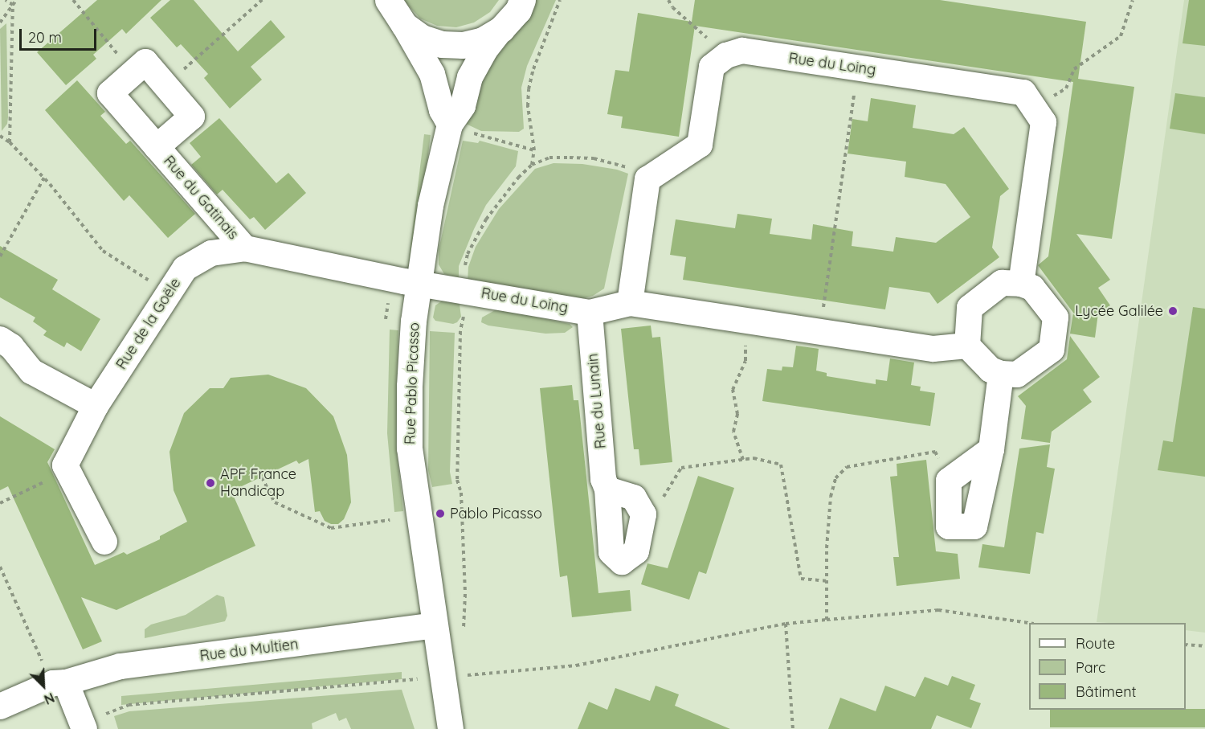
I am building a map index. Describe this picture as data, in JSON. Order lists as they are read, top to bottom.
{
  "streets": {
    "street": [
      "Rue du Loing",
      "Rue du Gatinais",
      "Rue de la Goële",
      "Rue Pablo Picasso",
      "Rue du Lunain",
      "Rue du Multien"
    ]
  },
  "crossings": [
    ["Rue du Loing", "Rue de la Goële"],
    ["Rue du Loing", "Rue Pablo Picasso"],
    ["Rue du Loing", "Rue du Lunain"],
    ["Rue du Gatinais", "Rue de la Goële"],
    ["Rue de la Goële", "Rue Pablo Picasso"],
    ["Rue Pablo Picasso", "Rue du Multien"]
  ],
  "places": ["Lycée Galilée", "APF France Handicap", "Pablo Picasso"],
  "legend": ["Route", "Parc", "Bâtiment"],
  "scale_bar": "20 m",
  "north": "bottom right"
}
